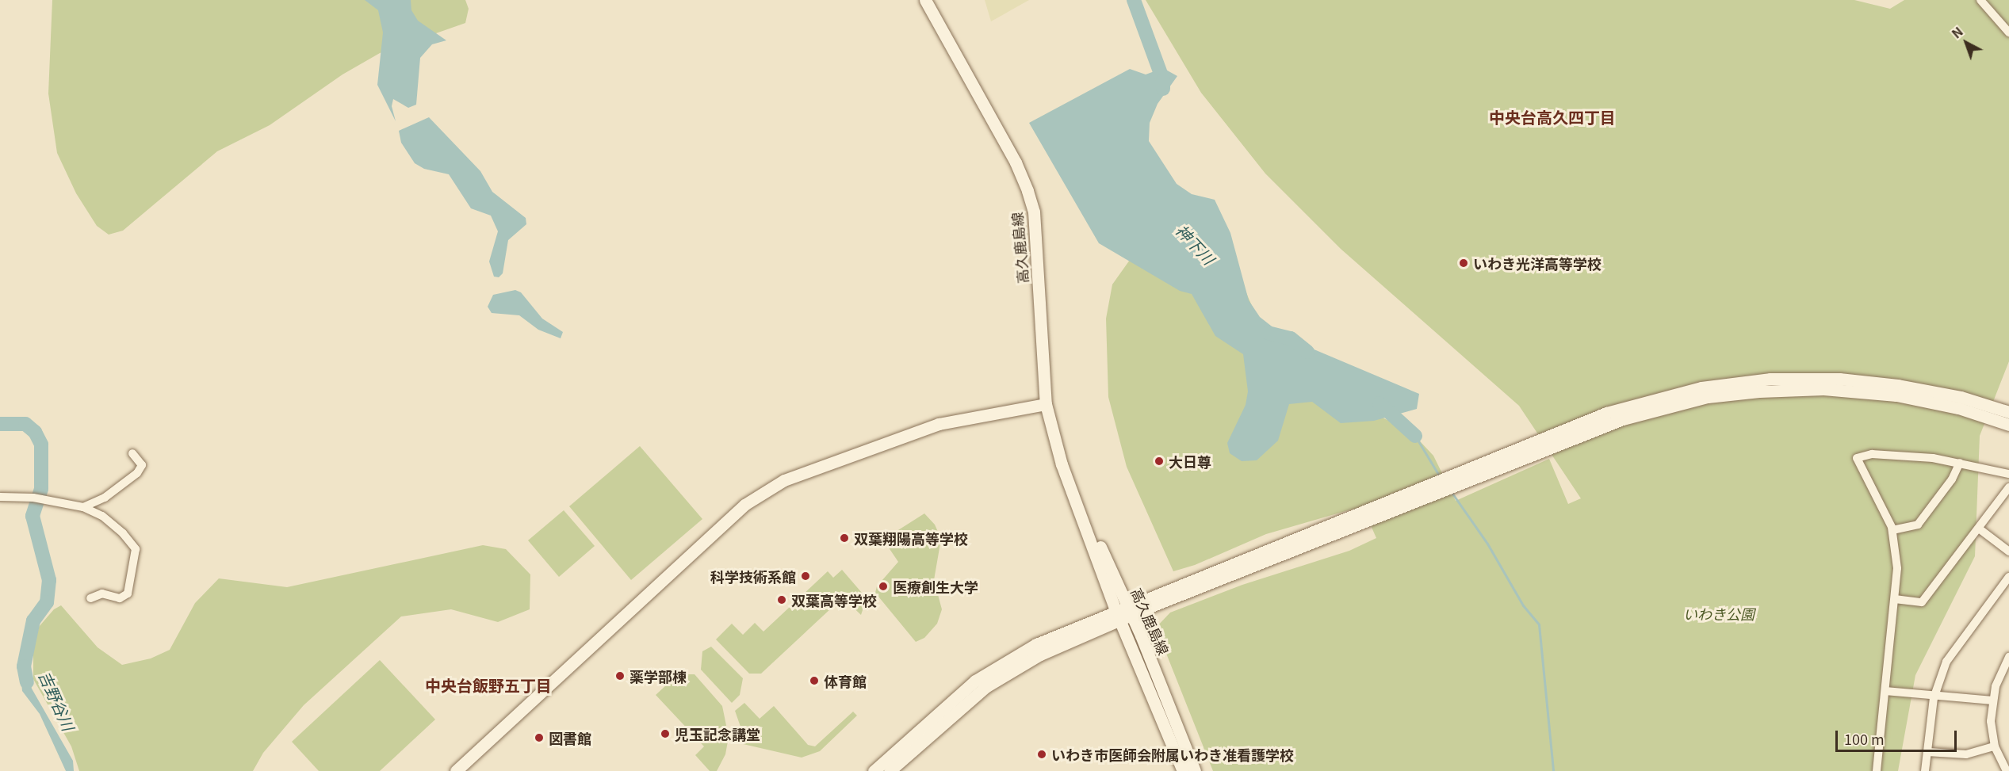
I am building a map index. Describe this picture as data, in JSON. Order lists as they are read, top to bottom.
{
  "streets": {
    "street": ["高久鹿島線"]
  },
  "districts": ["中央台高久四丁目", "中央台飯野五丁目"],
  "water": ["神下川", "吉野谷川"],
  "parks": ["いわき公園"],
  "places": [
    "いわき光洋高等学校",
    "大日尊",
    "双葉翔陽高等学校",
    "科学技術系館",
    "医療創生大学",
    "双葉高等学校",
    "薬学部棟",
    "体育館",
    "児玉記念講堂",
    "図書館",
    "いわき市医師会附属いわき准看護学校"
  ],
  "scale_bar": "100 m",
  "north": "top left"
}
